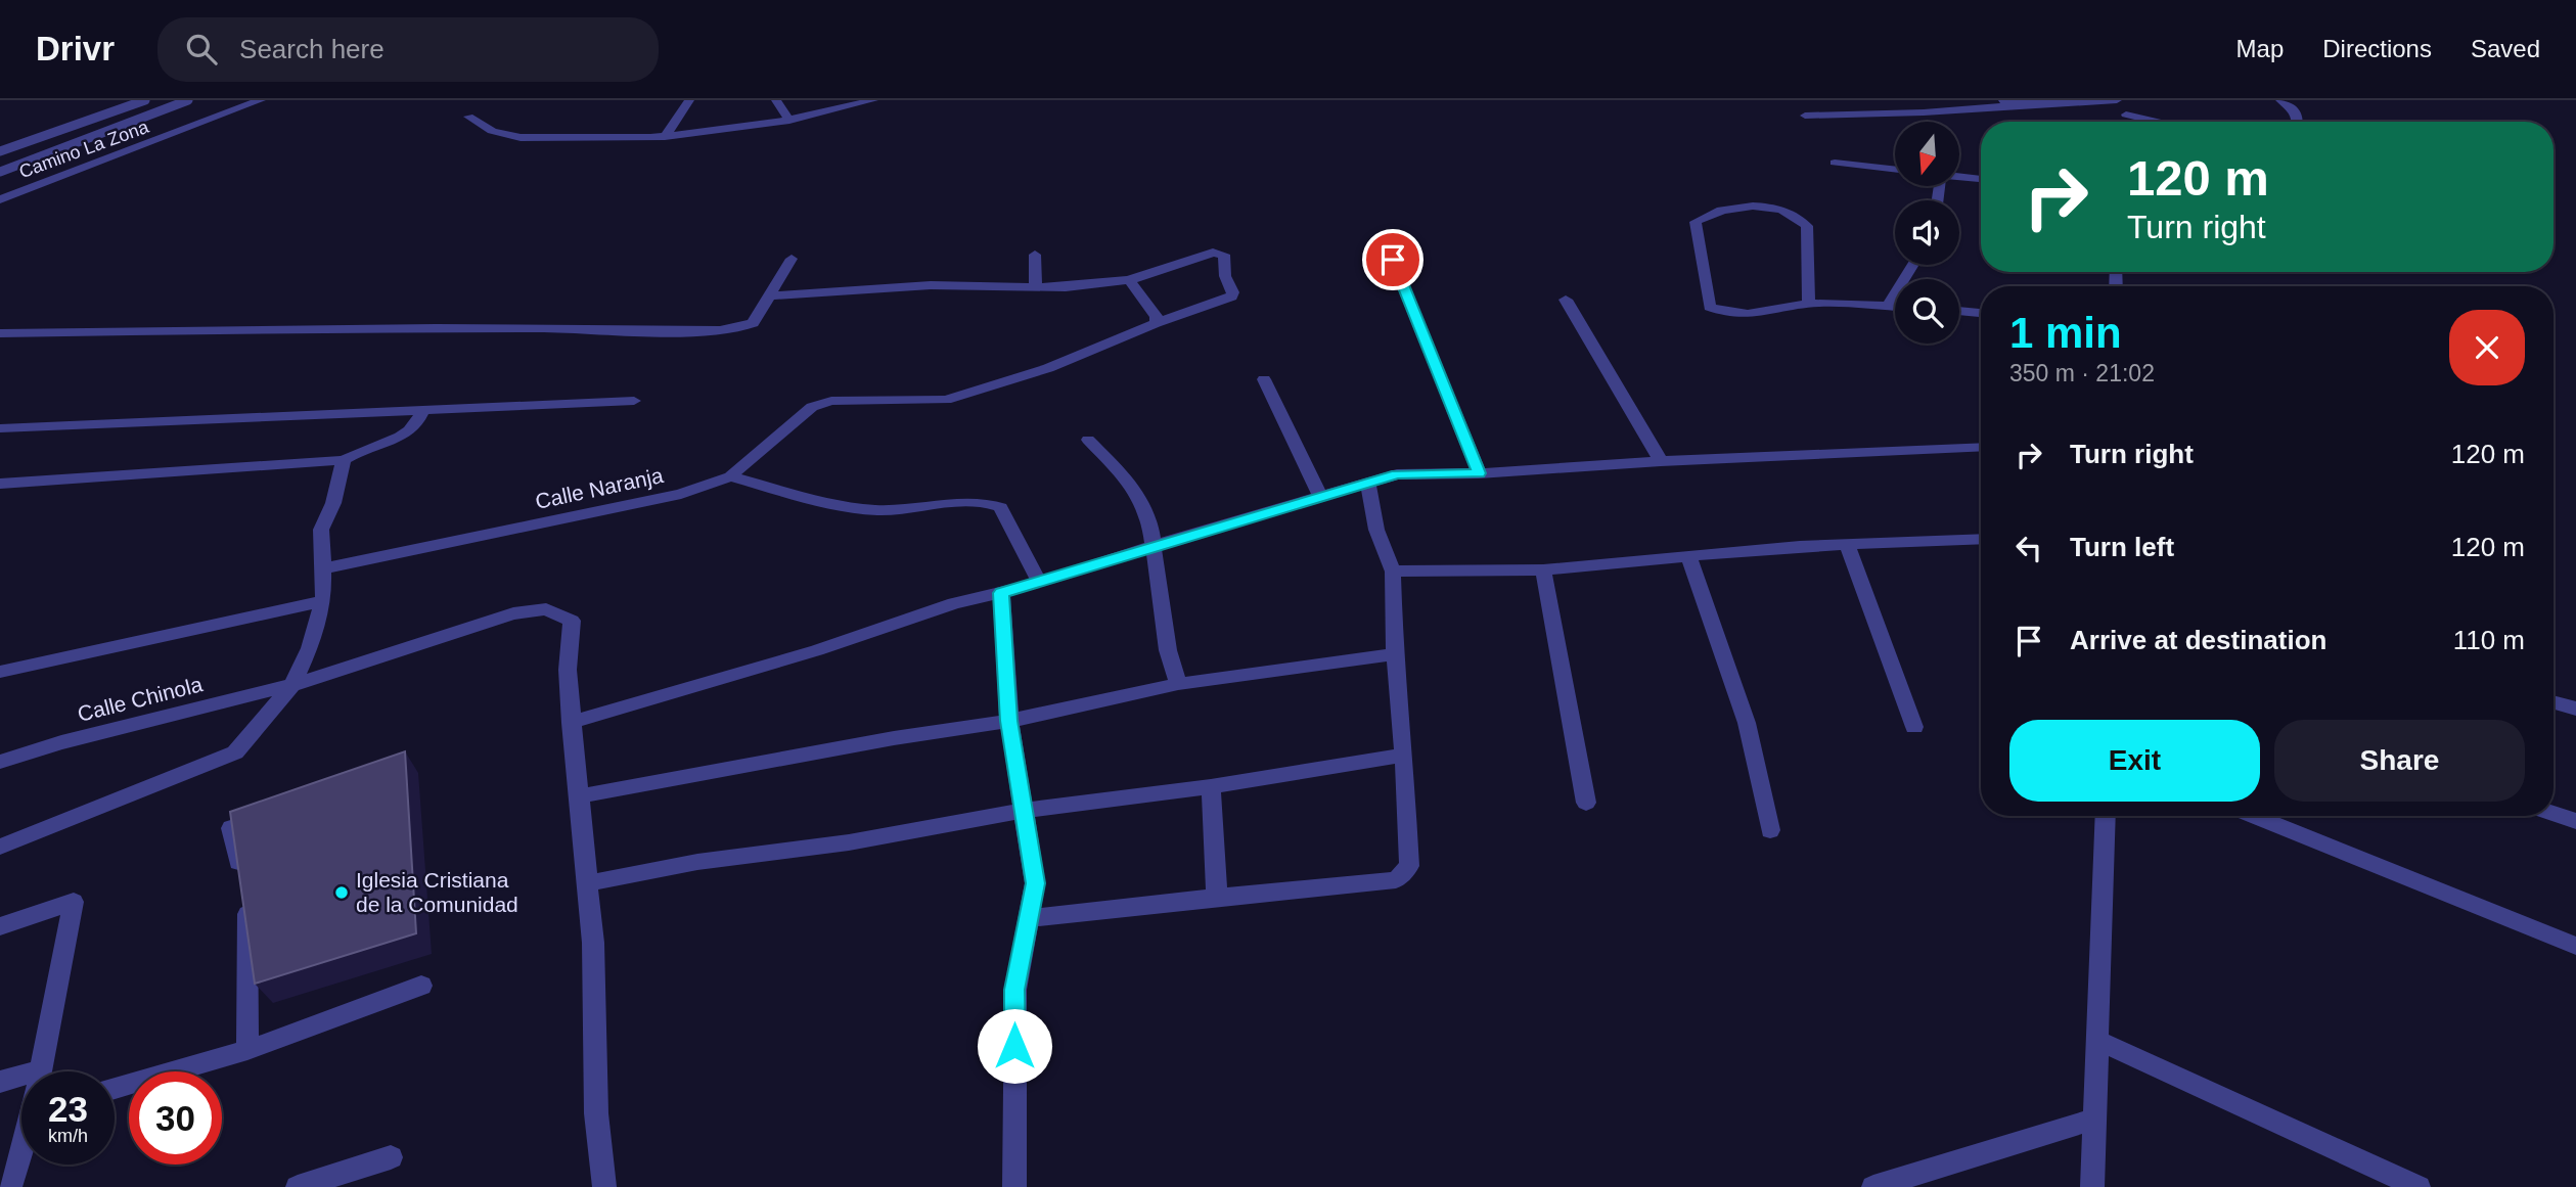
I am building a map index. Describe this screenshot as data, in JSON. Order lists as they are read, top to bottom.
{
  "streets": {
    "street": ["Camino La Zona", "Calle Naranja", "Calle Chinola"]
  },
  "places": ["Iglesia Cristiana de la Comunidad"],
  "north": "bottom",
  "page": {
    "header": "Drivr",
    "search": "Search here",
    "nav": ["Map", "Directions", "Saved"],
    "turn": ["120 m", "Turn right"],
    "heading": ["1 min", "350 m · 21:02"],
    "list": [
      {
        "name": "Turn right",
        "value": "120 m"
      },
      {
        "name": "Turn left",
        "value": "120 m"
      },
      {
        "name": "Arrive at destination",
        "value": "110 m"
      }
    ],
    "buttons": ["Exit", "Share"],
    "speed": "23 km/h",
    "limit": "30"
  }
}
